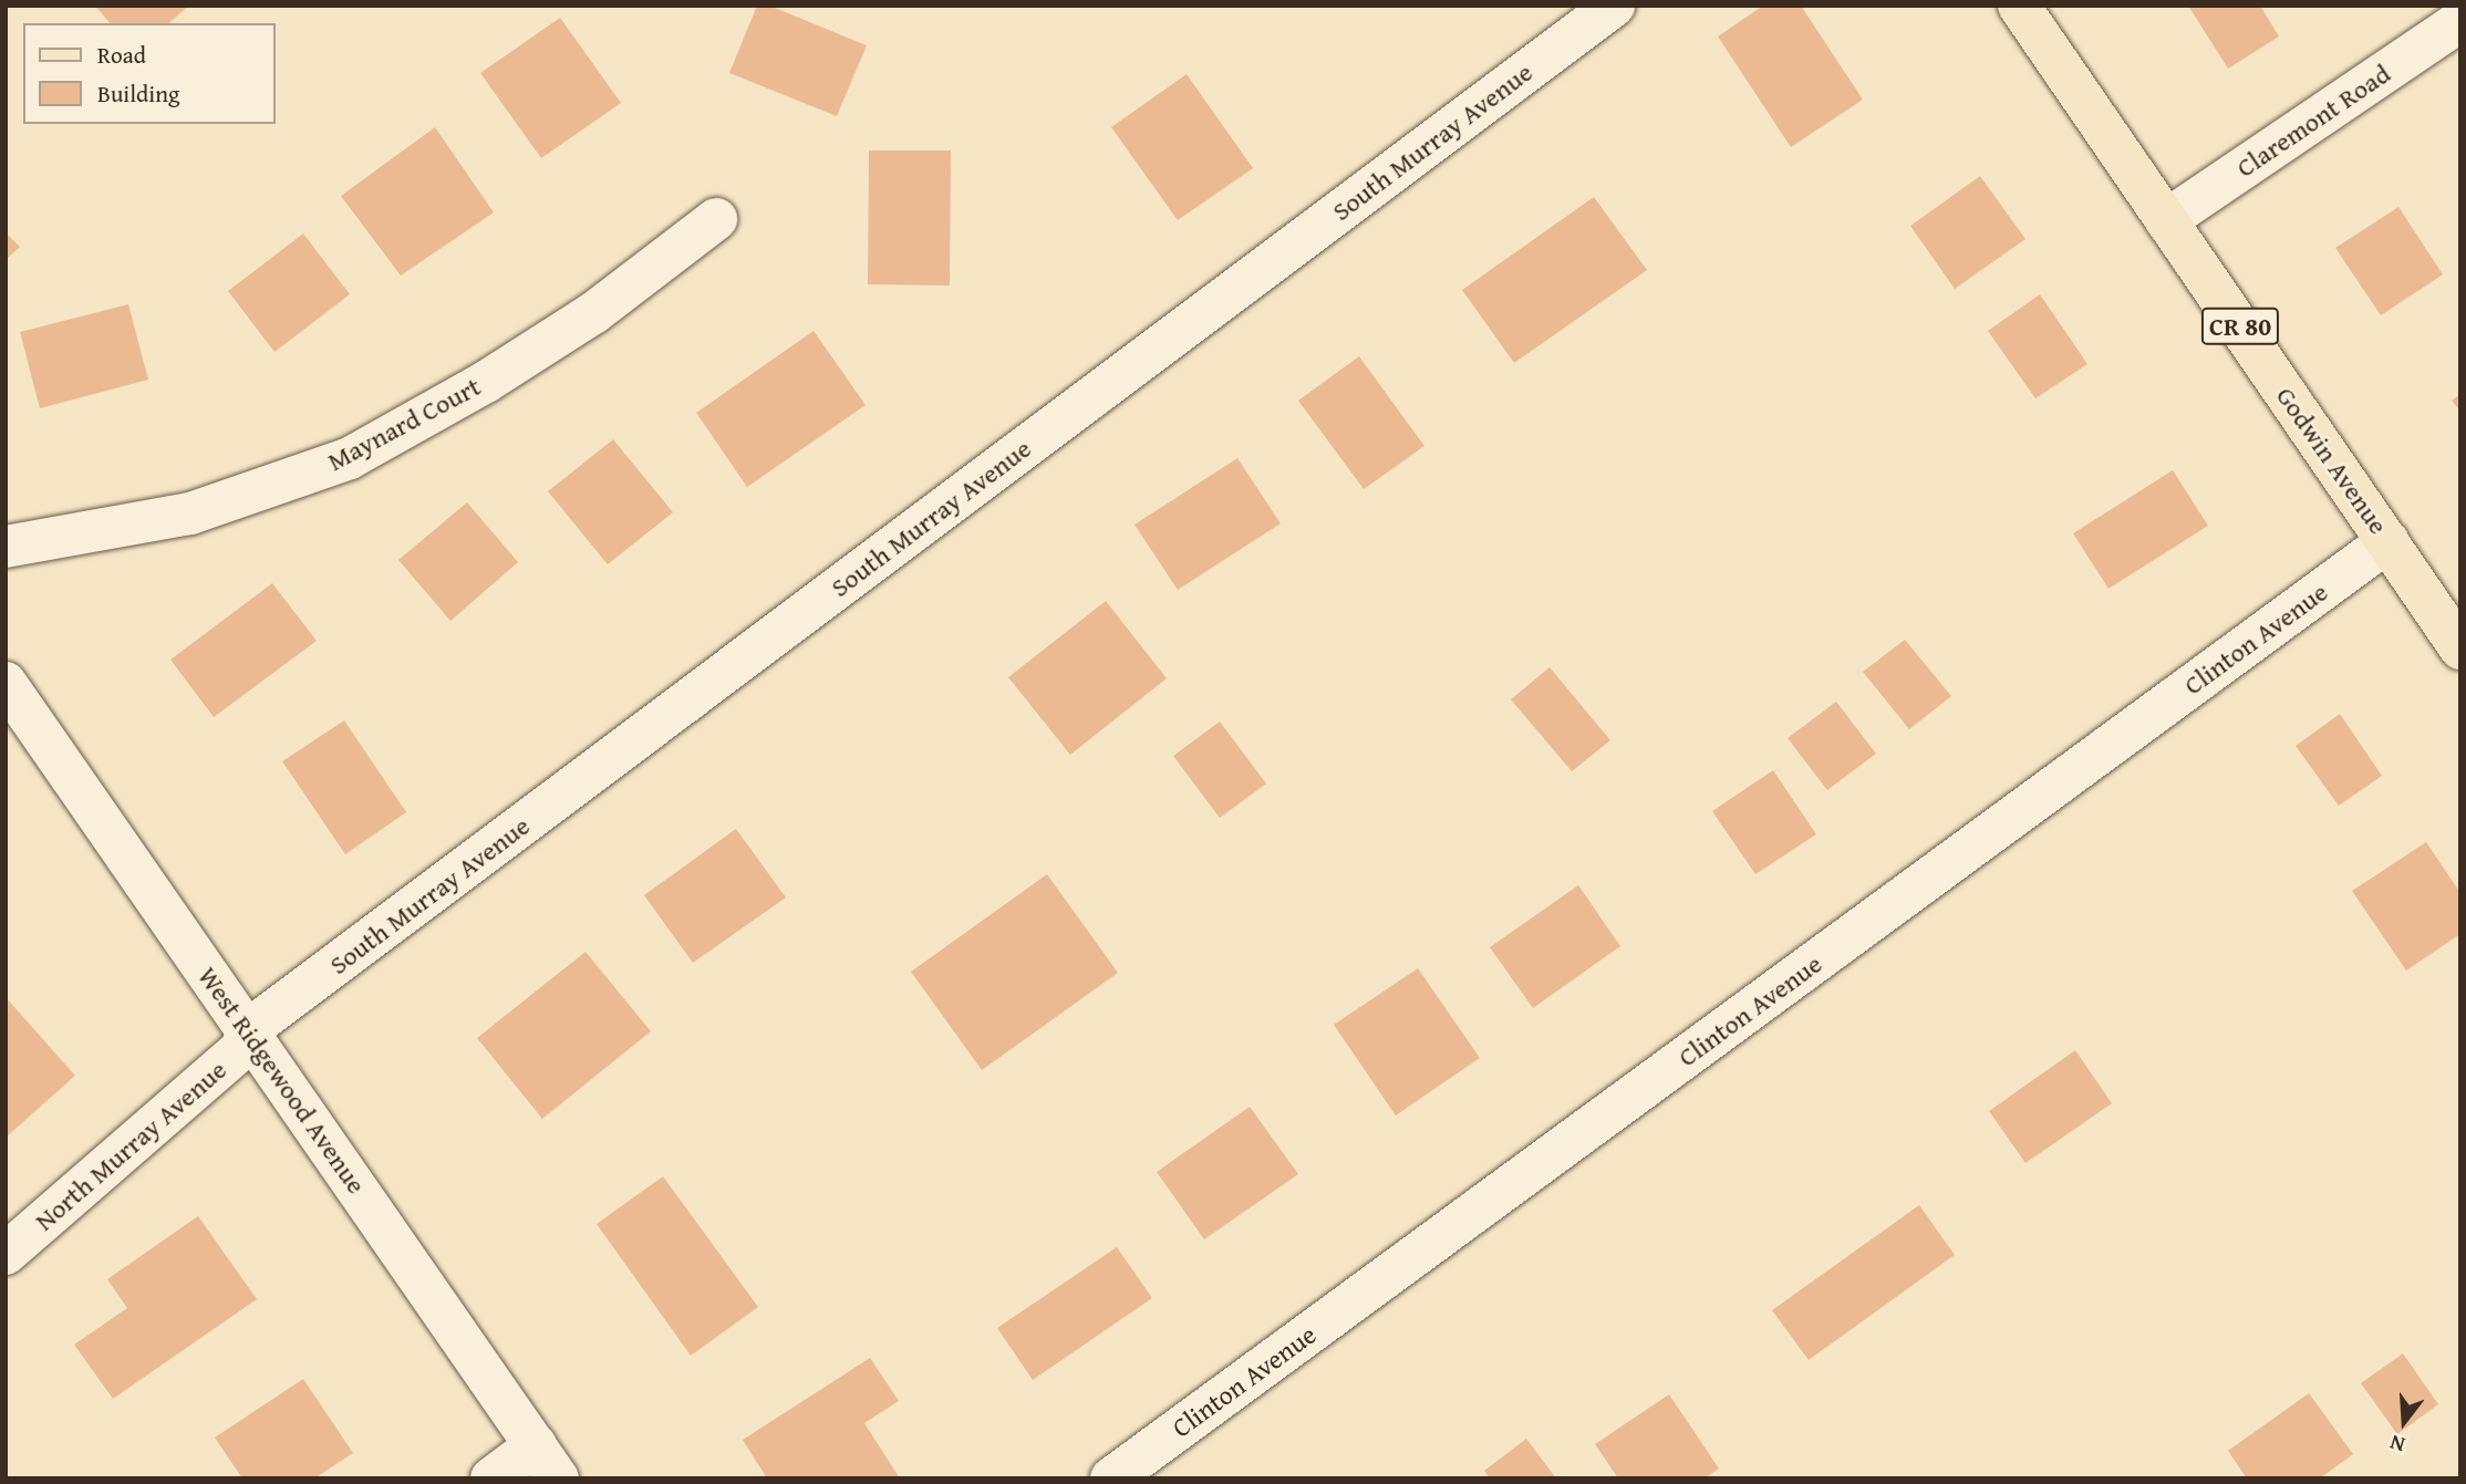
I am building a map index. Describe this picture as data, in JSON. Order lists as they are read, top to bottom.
{
  "streets": {
    "main road": ["CR 80", "Godwin Avenue"],
    "street": [
      "Claremont Road",
      "South Murray Avenue",
      "Maynard Court",
      "Clinton Avenue",
      "West Ridgewood Avenue",
      "North Murray Avenue"
    ]
  },
  "crossings": [
    ["Claremont Road", "Godwin Avenue"],
    ["South Murray Avenue", "West Ridgewood Avenue"],
    ["South Murray Avenue", "North Murray Avenue"],
    ["Godwin Avenue", "Clinton Avenue"],
    ["West Ridgewood Avenue", "North Murray Avenue"]
  ],
  "legend": ["Road", "Building"],
  "north": "bottom"
}
